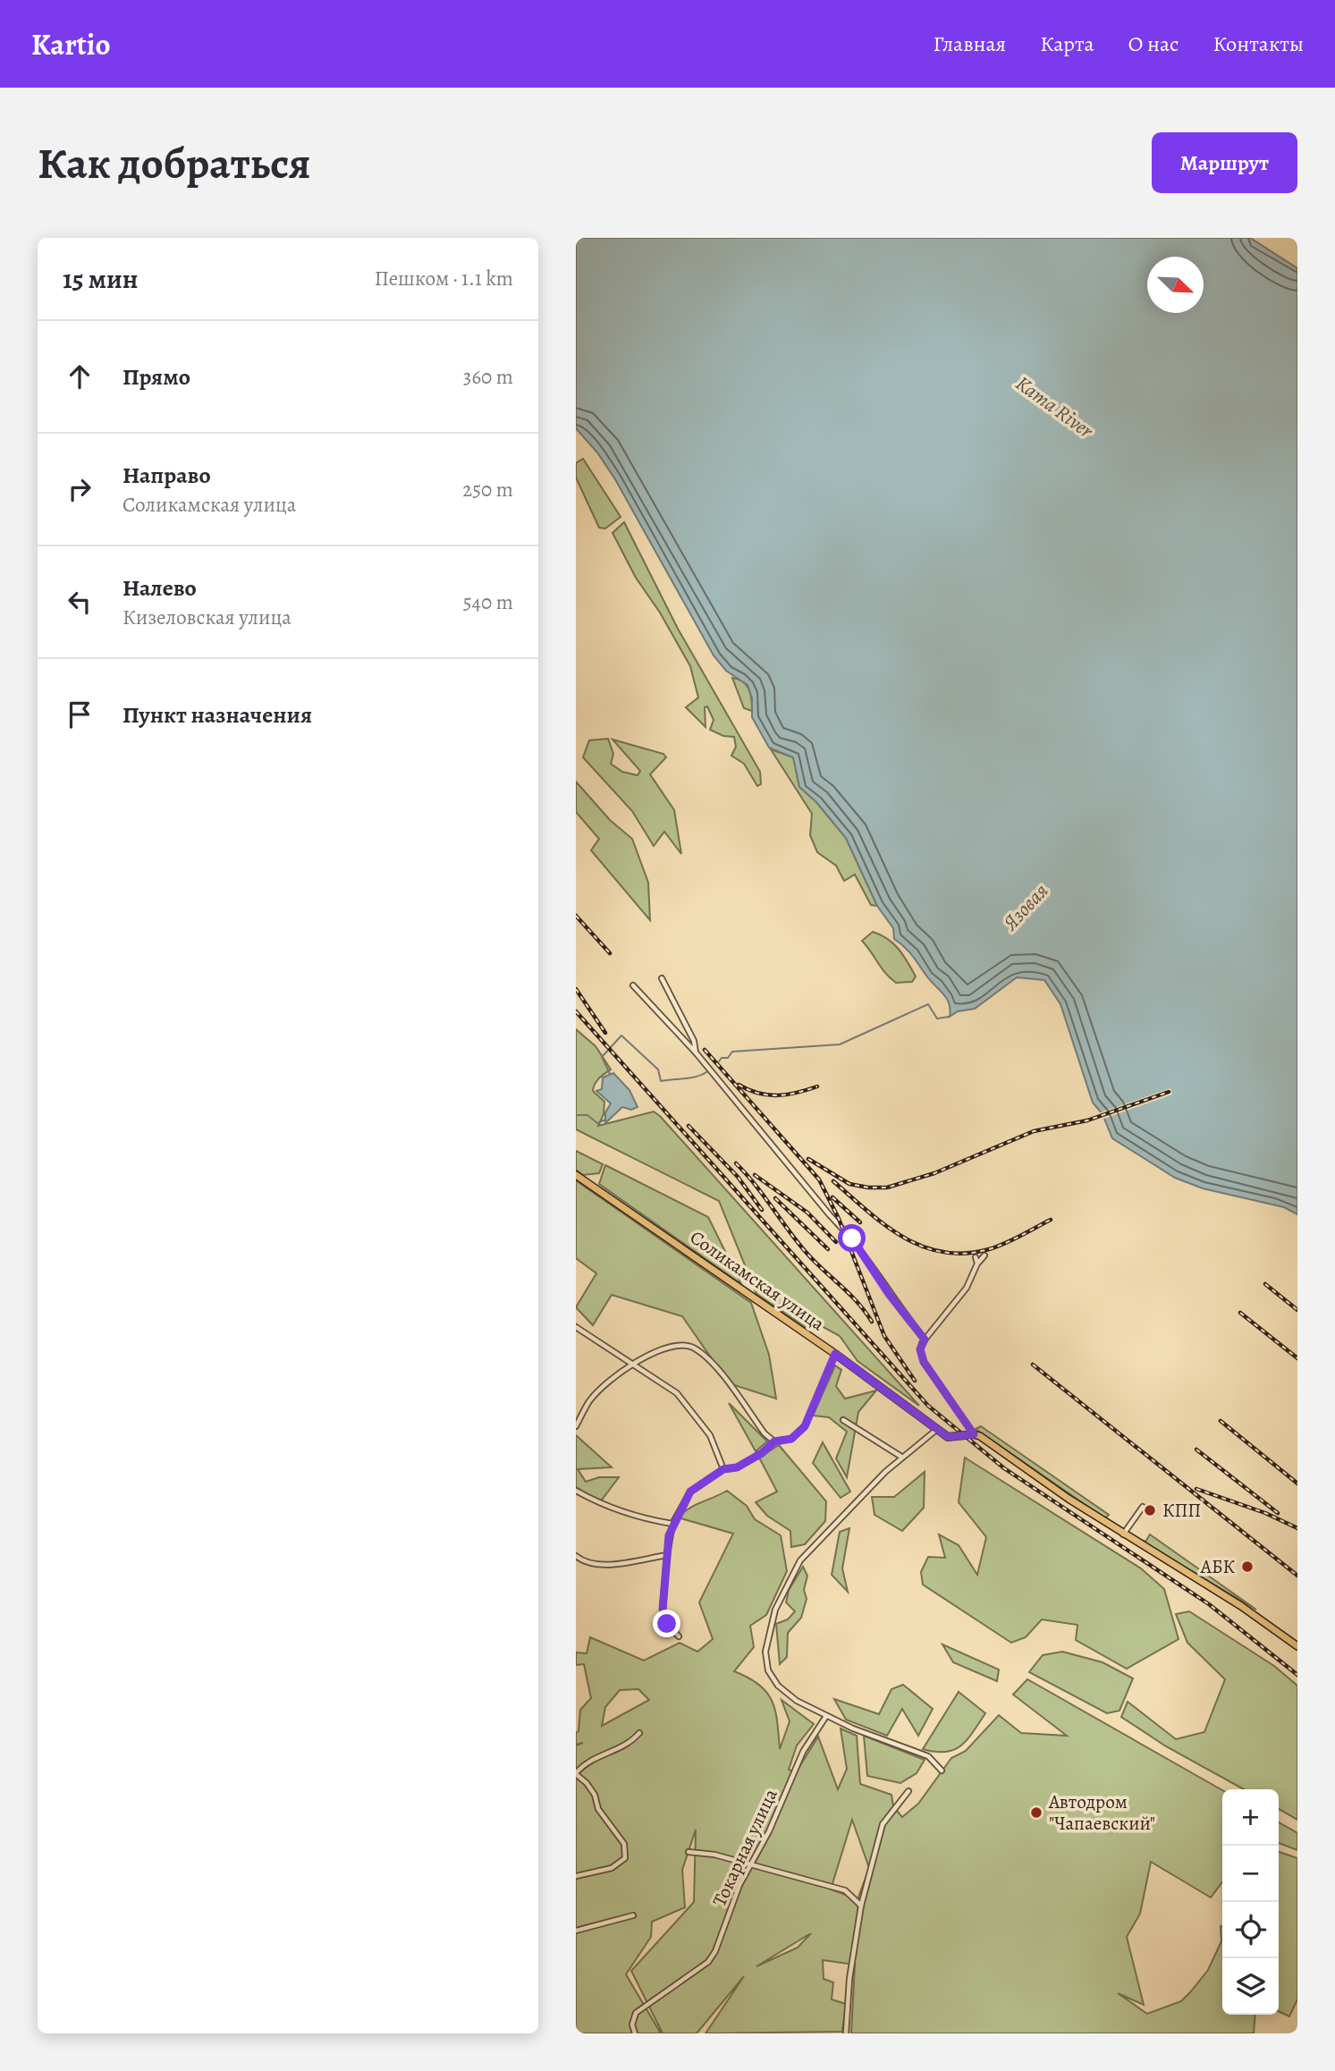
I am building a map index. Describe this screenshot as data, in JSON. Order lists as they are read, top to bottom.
{
  "streets": {
    "main road": ["Соликамская улица"],
    "street": ["Токарная улица"]
  },
  "water": ["Kama River", "Язовая"],
  "places": ["КПП", "АБК", "Автодром \"Чапаевский\""],
  "north": "bottom right",
  "page": {
    "header": "Kartio",
    "nav": [
      "Главная",
      "Карта",
      "О нас",
      "Контакты"
    ],
    "buttons": "Маршрут",
    "title": "Как добраться",
    "heading": ["15 мин", "Пешком · 1.1 km"],
    "list": [
      ["Прямо", "360 m"],
      ["Направо", "Соликамская улица", "250 m"],
      ["Налево", "Кизеловская улица", "540 m"],
      "Пункт назначения"
    ],
    "map_buttons": ["+", "−"]
  }
}
